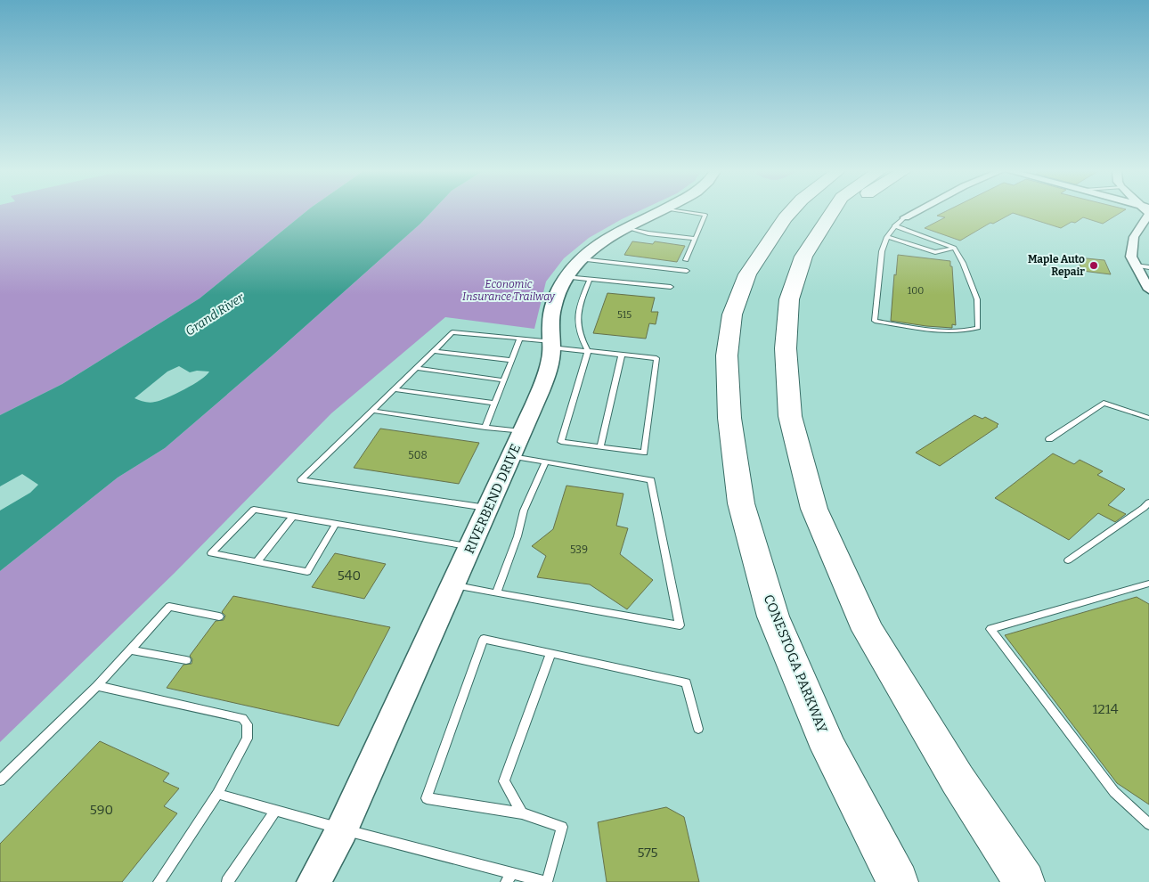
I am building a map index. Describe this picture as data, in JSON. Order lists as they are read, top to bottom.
{
  "streets": {
    "highway": ["CONESTOGA PARKWAY"],
    "street": ["RIVERBEND DRIVE"]
  },
  "water": ["Grand River"],
  "parks": ["Economic Insurance Trailway"],
  "places": ["Maple Auto Repair"],
  "house_numbers": [
    "100",
    "515",
    "508",
    "539",
    "540",
    "1214",
    "590",
    "575"
  ]
}
